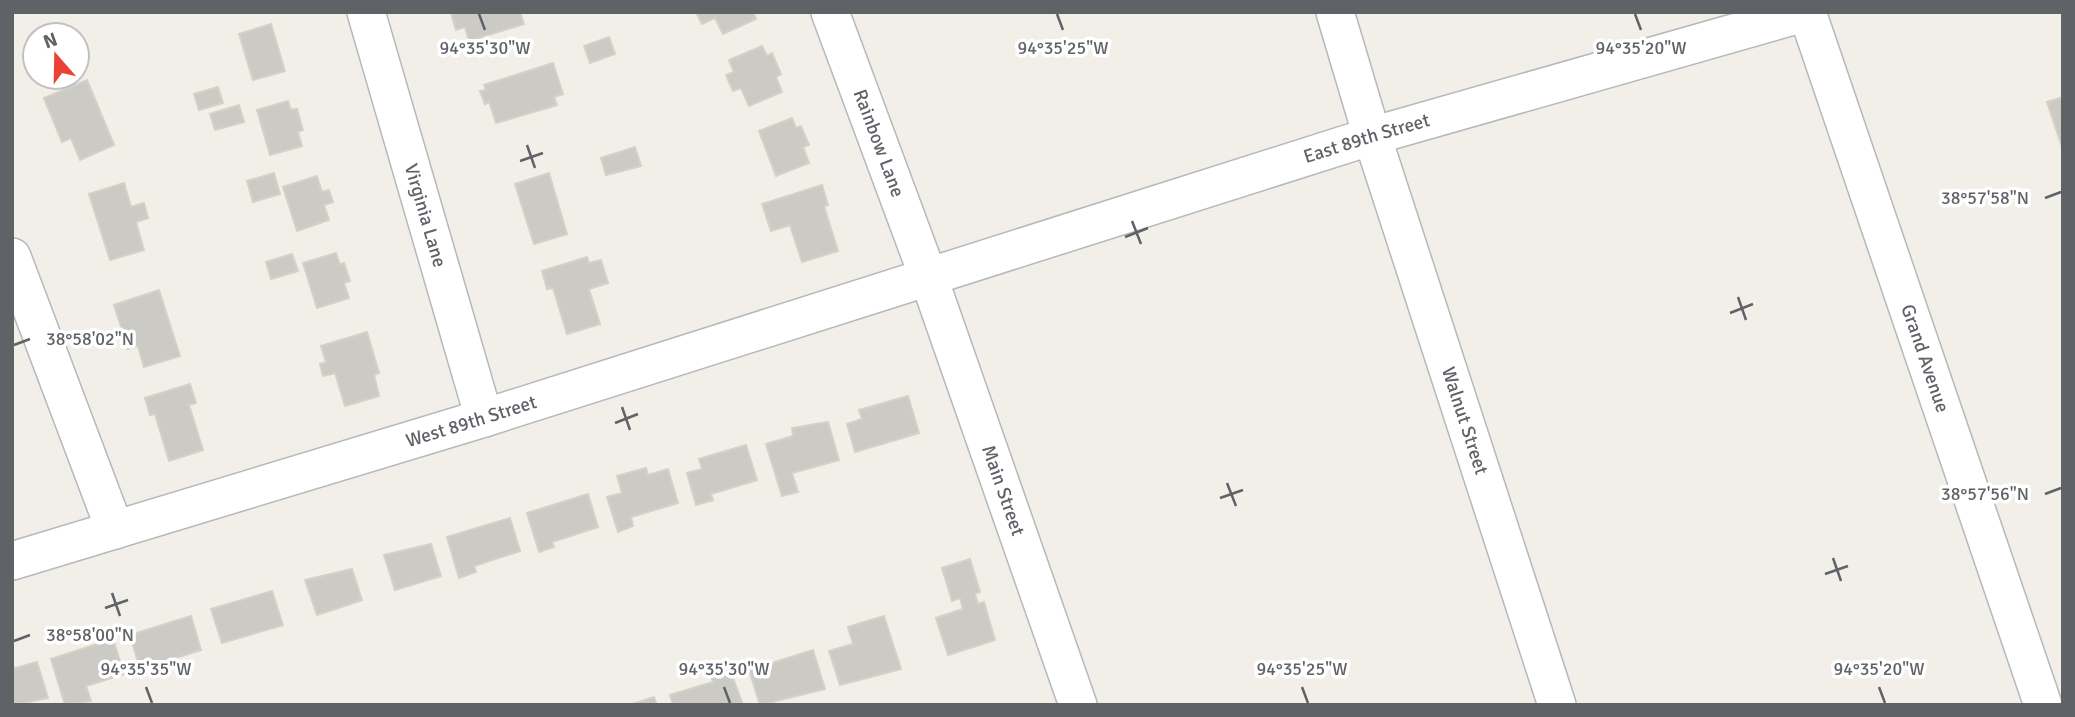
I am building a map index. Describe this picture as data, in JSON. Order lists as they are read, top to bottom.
{
  "streets": {
    "street": [
      "East 89th Street",
      "Rainbow Lane",
      "Virginia Lane",
      "Grand Avenue",
      "Walnut Street",
      "West 89th Street",
      "Main Street"
    ]
  },
  "crossings": [
    ["East 89th Street", "Rainbow Lane"],
    ["East 89th Street", "Grand Avenue"],
    ["East 89th Street", "Walnut Street"],
    ["East 89th Street", "West 89th Street"],
    ["East 89th Street", "Main Street"],
    ["Rainbow Lane", "West 89th Street"],
    ["Rainbow Lane", "Main Street"],
    ["Virginia Lane", "West 89th Street"],
    ["West 89th Street", "Main Street"]
  ],
  "north": "top",
  "coordinates": [
    "94°35'30\"W",
    "94°35'25\"W",
    "94°35'20\"W",
    "38°57'58\"N",
    "38°58'02\"N",
    "38°57'56\"N",
    "38°58'00\"N",
    "94°35'35\"W"
  ]
}
